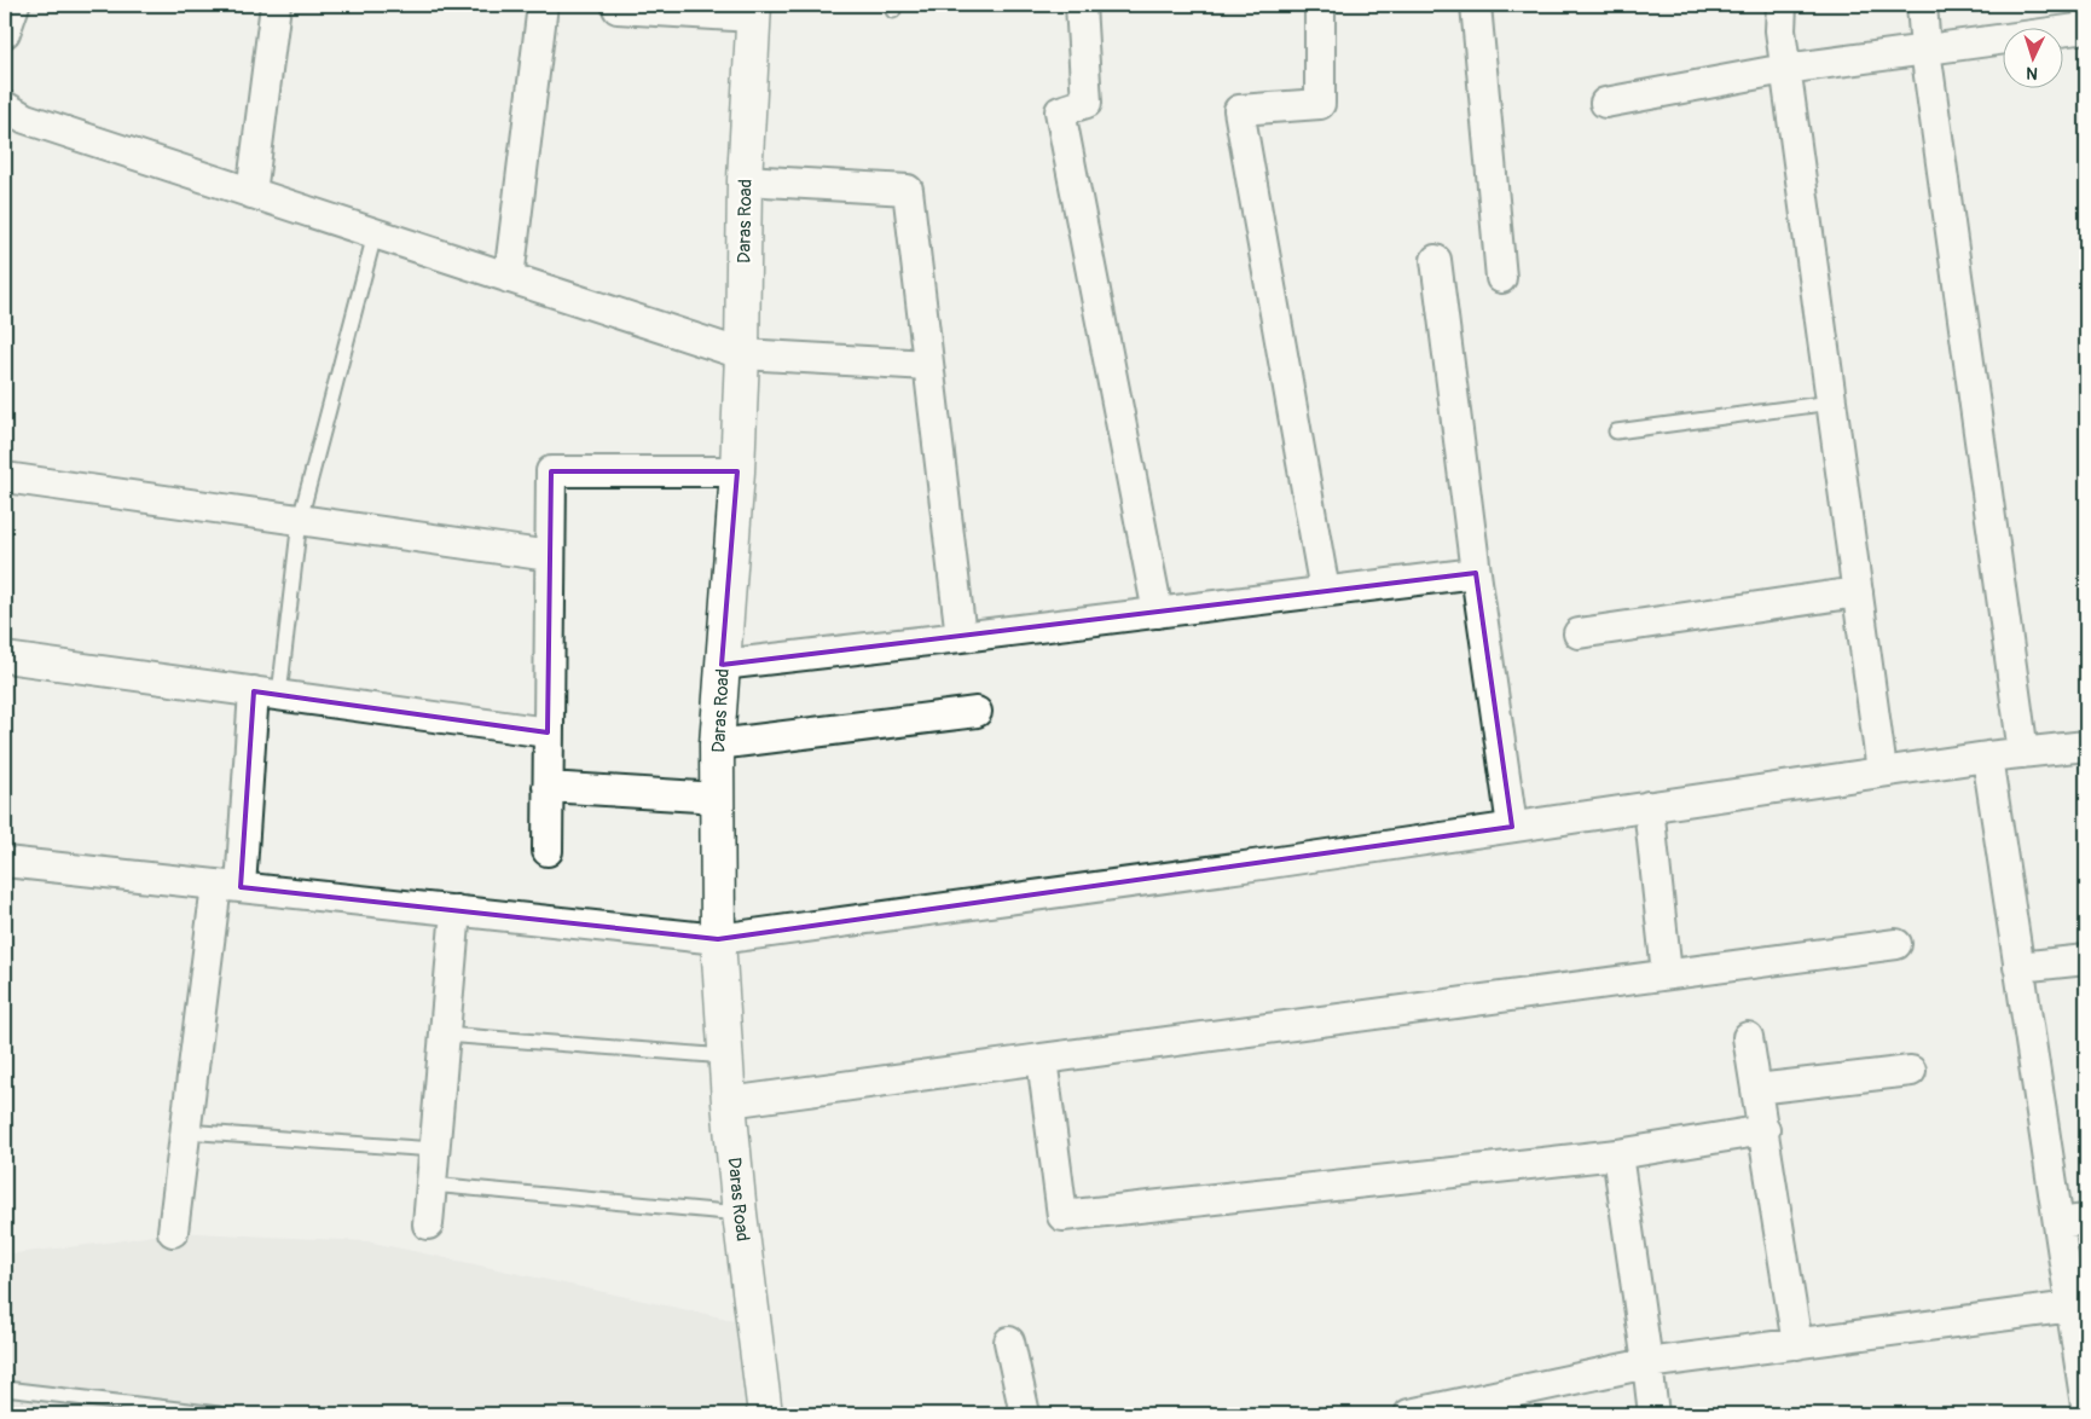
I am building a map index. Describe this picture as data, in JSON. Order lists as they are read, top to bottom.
{
  "streets": {
    "street": ["Daras Road"]
  },
  "north": "bottom"
}
